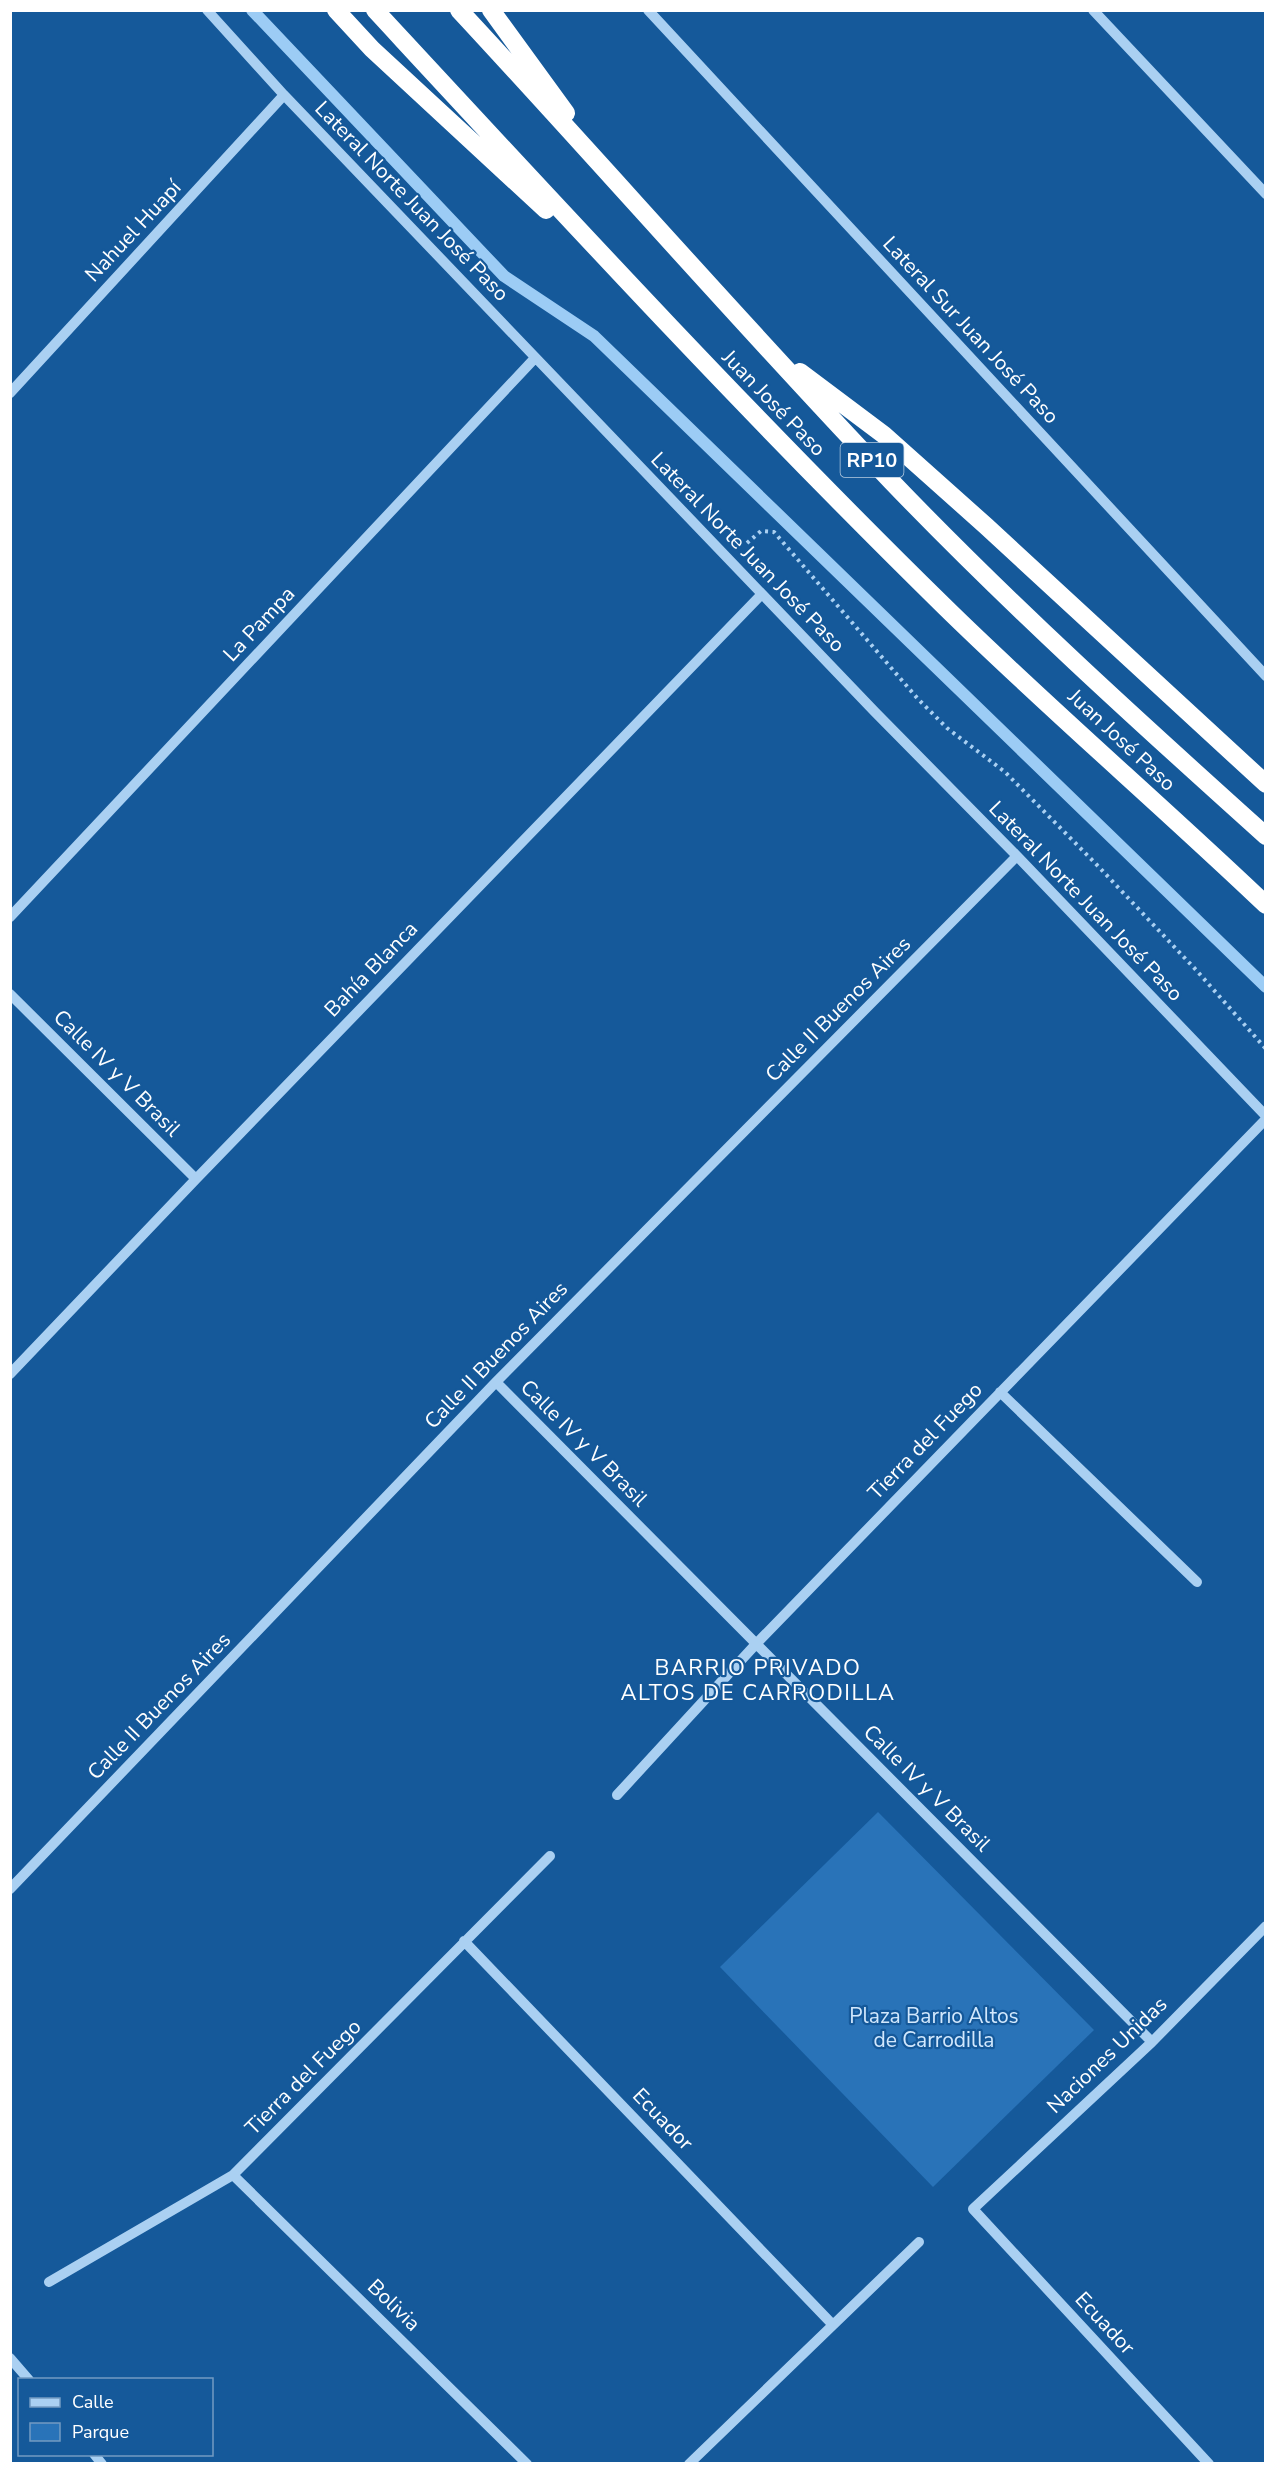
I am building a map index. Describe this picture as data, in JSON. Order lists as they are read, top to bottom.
{
  "streets": {
    "highway": ["Juan José Paso", "RP10"],
    "street": [
      "Lateral Norte Juan José Paso",
      "Nahuel Huapí",
      "Lateral Sur Juan José Paso",
      "La Pampa",
      "Bahía Blanca",
      "Calle II Buenos Aires",
      "Calle IV y V Brasil",
      "Tierra del Fuego",
      "Naciones Unidas",
      "Ecuador",
      "Bolivia"
    ]
  },
  "crossings": [
    ["Lateral Norte Juan José Paso", "Nahuel Huapí"],
    ["Lateral Norte Juan José Paso", "La Pampa"],
    ["Lateral Norte Juan José Paso", "Bahía Blanca"],
    ["Lateral Norte Juan José Paso", "Calle II Buenos Aires"],
    ["Lateral Norte Juan José Paso", "Tierra del Fuego"],
    ["Bahía Blanca", "Calle IV y V Brasil"],
    ["Calle II Buenos Aires", "Calle IV y V Brasil"],
    ["Calle IV y V Brasil", "Tierra del Fuego"],
    ["Calle IV y V Brasil", "Naciones Unidas"],
    ["Tierra del Fuego", "Ecuador"],
    ["Tierra del Fuego", "Bolivia"],
    ["Naciones Unidas", "Ecuador"]
  ],
  "districts": ["BARRIO PRIVADO ALTOS DE CARRODILLA"],
  "parks": ["Plaza Barrio Altos de Carrodilla"],
  "legend": ["Calle", "Parque"]
}
